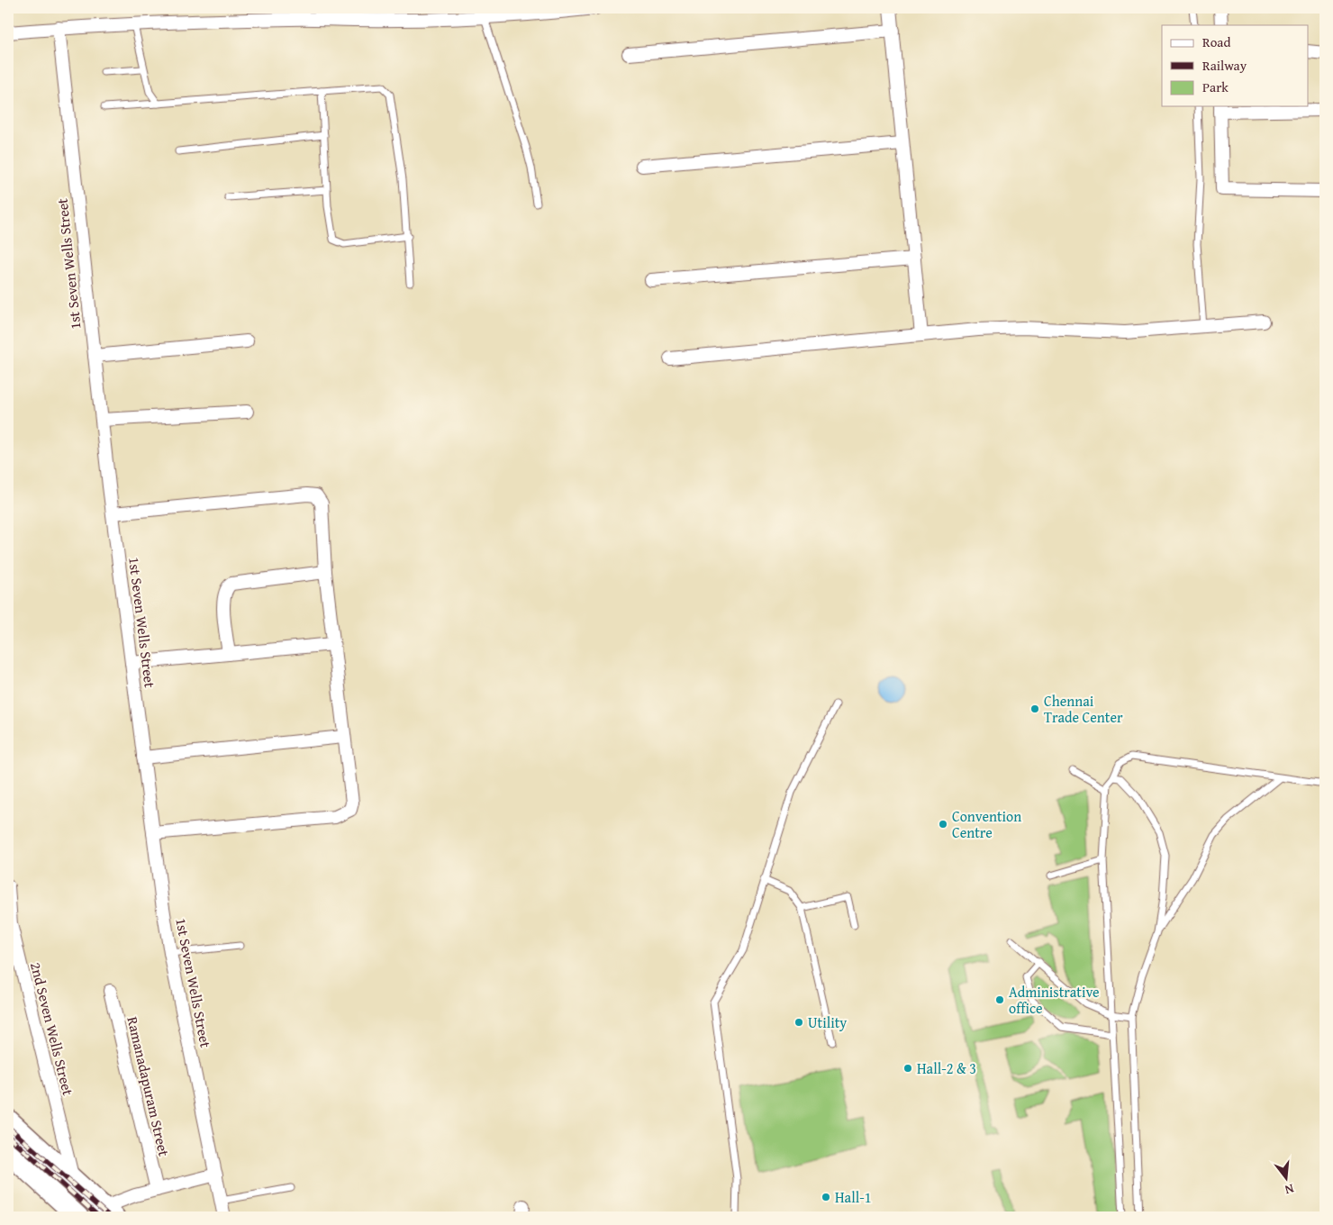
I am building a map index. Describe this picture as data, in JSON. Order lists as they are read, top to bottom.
{
  "streets": {
    "street": ["1st Seven Wells Street", "2nd Seven Wells Street", "Ramanadapuram Street"]
  },
  "places": [
    "Chennai Trade Center",
    "Convention Centre",
    "Administrative office",
    "Utility",
    "Hall-2 & 3",
    "Hall-1"
  ],
  "legend": ["Road", "Railway", "Park"],
  "north": "bottom"
}
